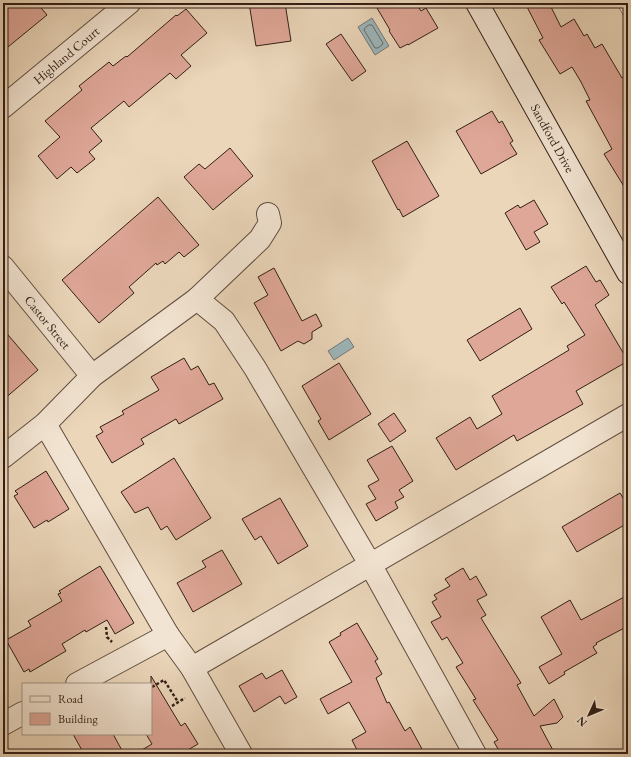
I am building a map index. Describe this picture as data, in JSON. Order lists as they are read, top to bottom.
{
  "streets": {
    "street": ["Highland Court", "Sandford Drive", "Castor Street"]
  },
  "legend": ["Road", "Building"],
  "north": "bottom left"
}
